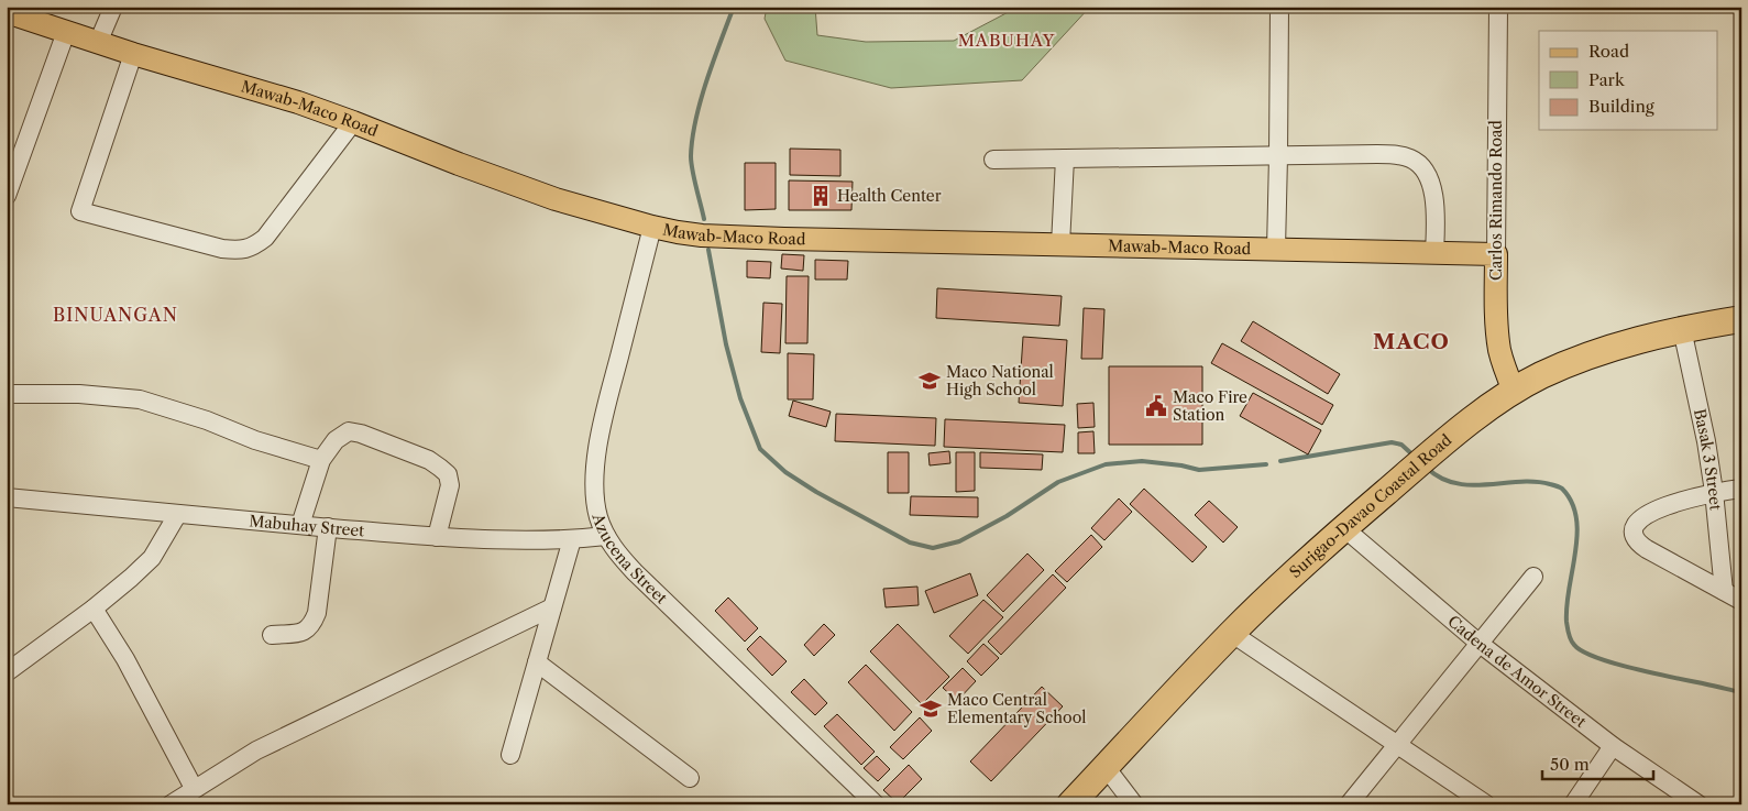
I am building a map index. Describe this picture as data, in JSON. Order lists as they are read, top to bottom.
{
  "streets": {
    "highway": ["Surigao-Davao Coastal Road"],
    "main road": ["Mawab-Maco Road", "Carlos Rimando Road"],
    "street": [
      "Basak 3 Street",
      "Mabuhay Street",
      "Azucena Street",
      "Cadena de Amor Street"
    ]
  },
  "crossings": [
    ["Mawab-Maco Road", "Carlos Rimando Road"],
    ["Mawab-Maco Road", "Azucena Street"],
    ["Carlos Rimando Road", "Surigao-Davao Coastal Road"],
    ["Basak 3 Street", "Surigao-Davao Coastal Road"],
    ["Surigao-Davao Coastal Road", "Cadena de Amor Street"],
    ["Mabuhay Street", "Azucena Street"]
  ],
  "districts": ["MABUHAY", "BINUANGAN", "MACO"],
  "places": {
    "building": ["Health Center"],
    "school or university": ["Maco National High School", "Maco Central Elementary School"],
    "public building": ["Maco Fire Station"]
  },
  "legend": ["Road", "Park", "Building"],
  "scale_bar": "50 m"
}
